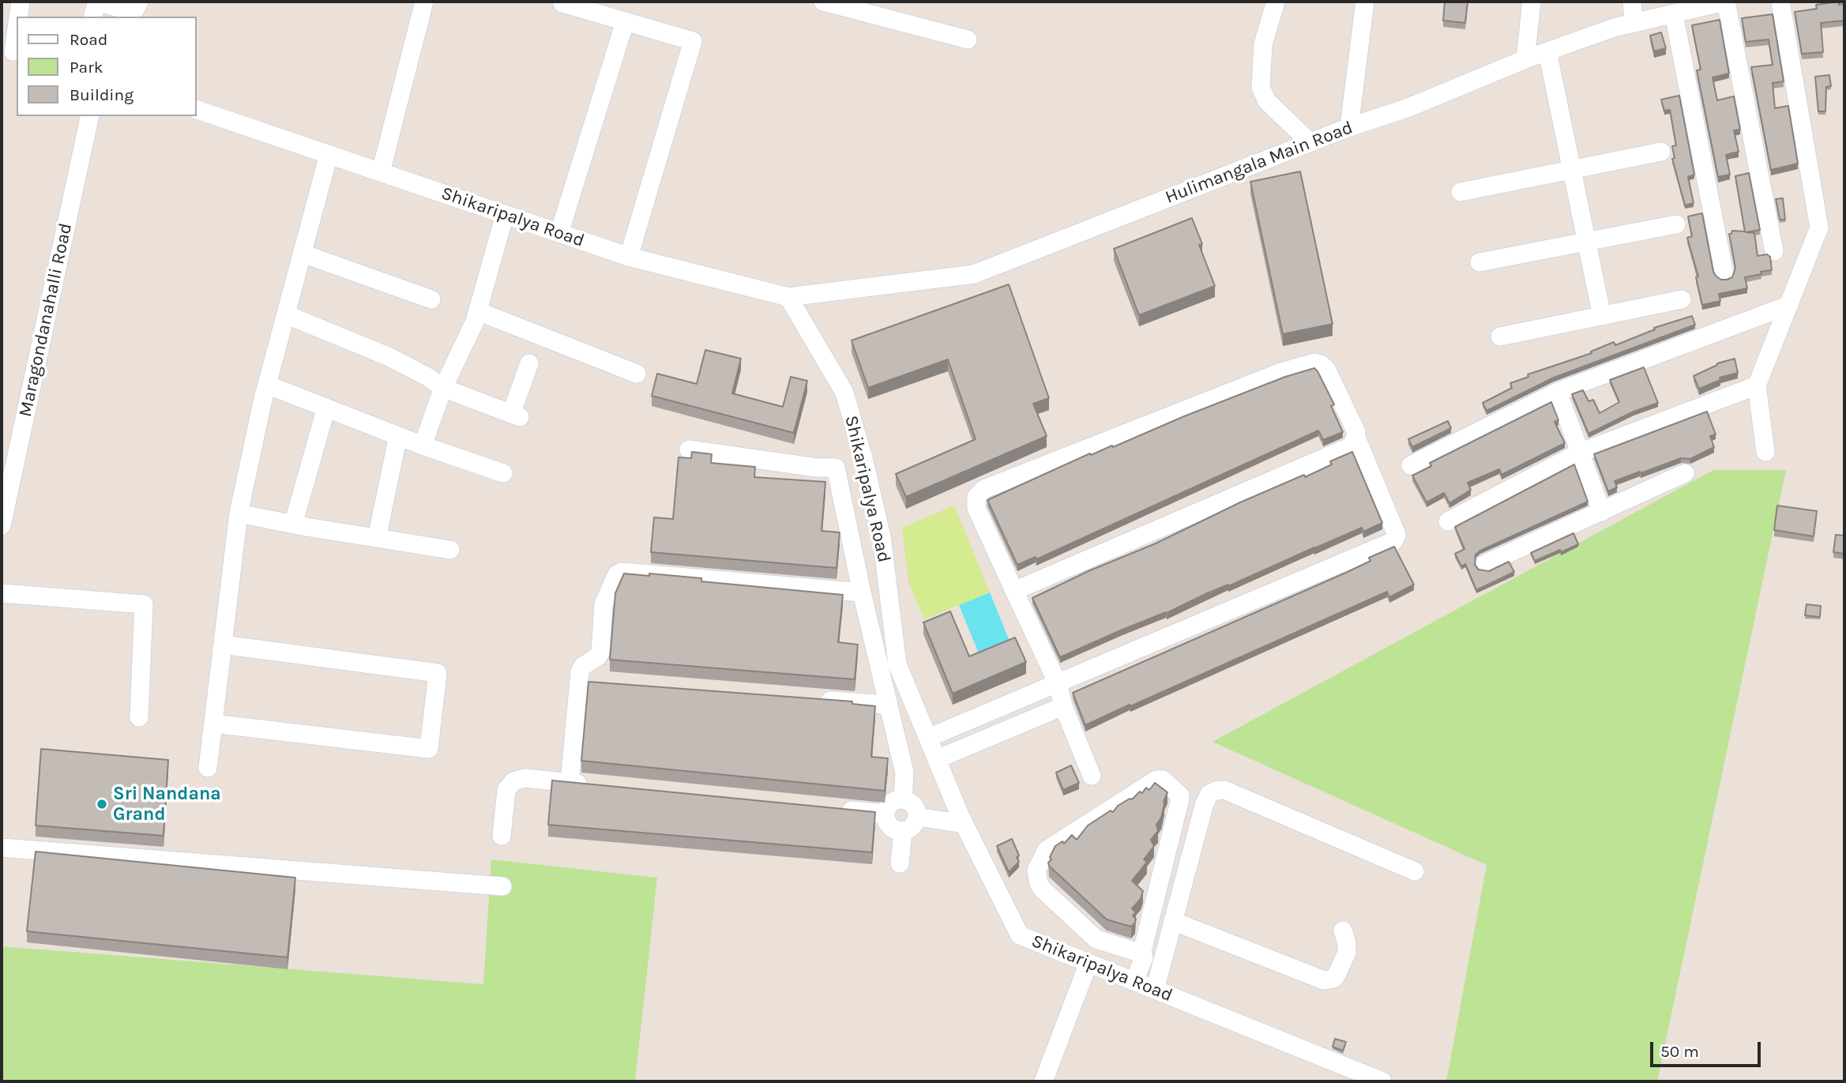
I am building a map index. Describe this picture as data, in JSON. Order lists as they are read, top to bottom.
{
  "streets": {
    "street": ["Hulimangala Main Road", "Shikaripalya Road", "Maragondanahalli Road"]
  },
  "crossings": [
    ["Hulimangala Main Road", "Shikaripalya Road"]
  ],
  "places": ["Sri Nandana Grand"],
  "legend": ["Road", "Park", "Building"],
  "scale_bar": "50 m"
}
